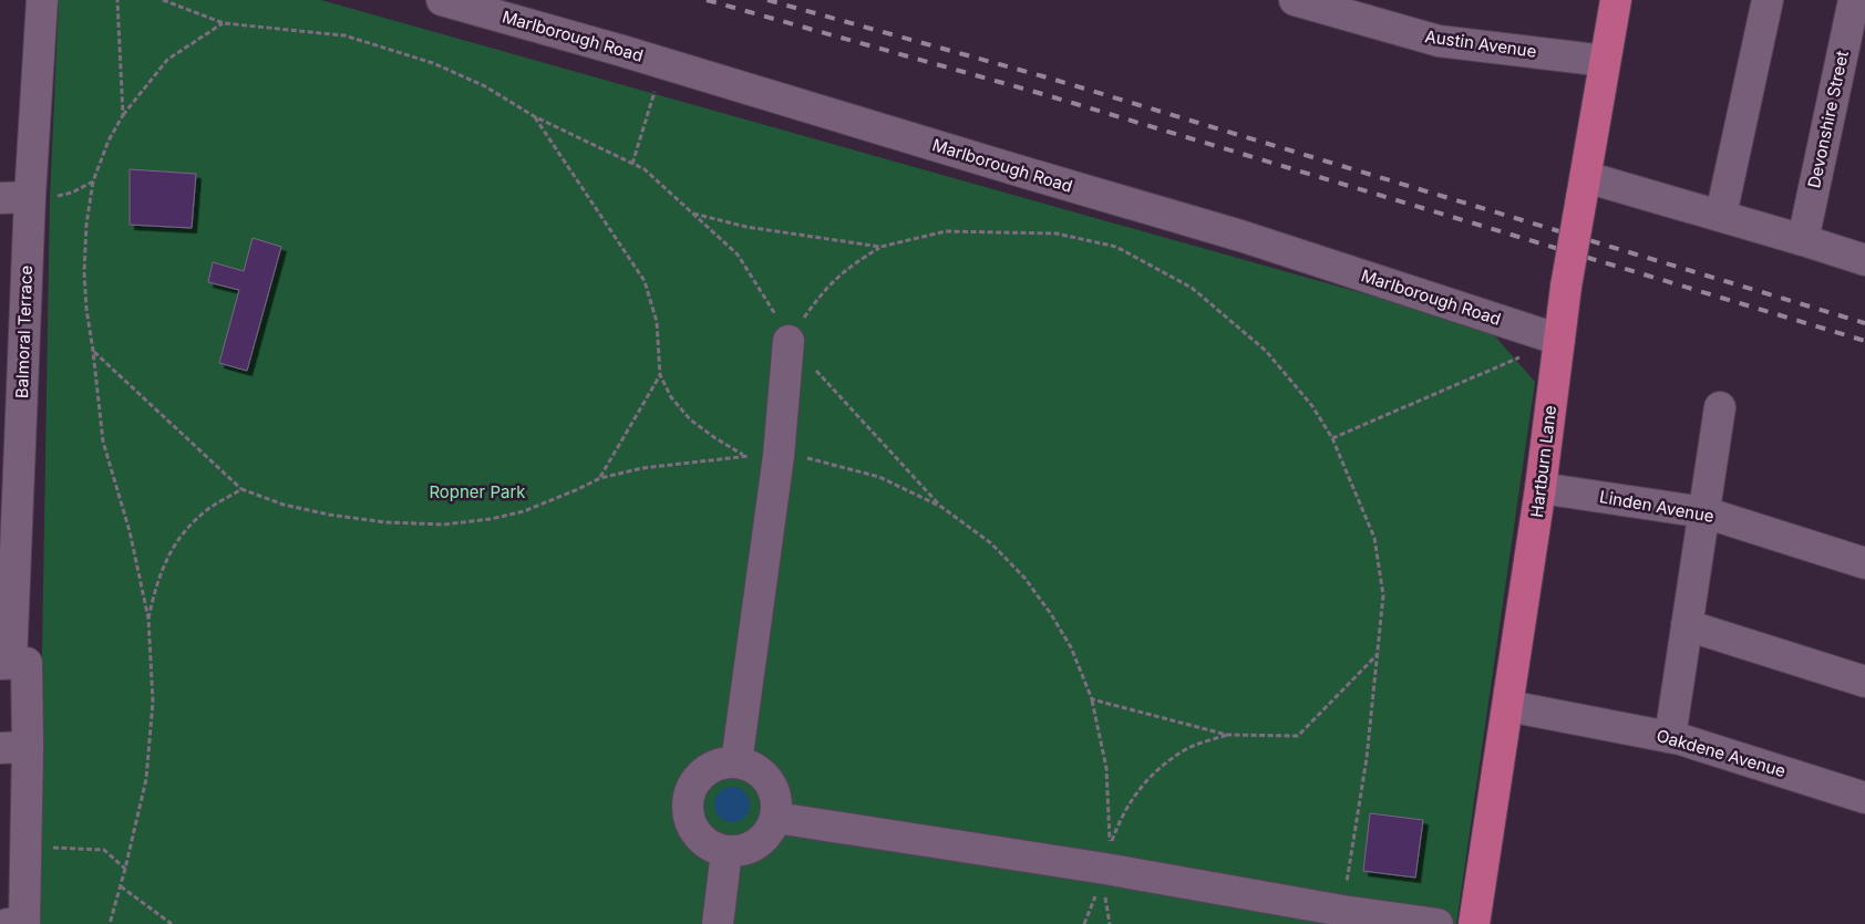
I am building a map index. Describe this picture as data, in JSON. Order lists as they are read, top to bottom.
{
  "streets": {
    "main road": ["Hartburn Lane"],
    "street": [
      "Marlborough Road",
      "Austin Avenue",
      "Devonshire Street",
      "Balmoral Terrace",
      "Linden Avenue",
      "Oakdene Avenue"
    ]
  },
  "crossings": [
    ["Marlborough Road", "Hartburn Lane"],
    ["Austin Avenue", "Hartburn Lane"],
    ["Hartburn Lane", "Linden Avenue"],
    ["Hartburn Lane", "Oakdene Avenue"]
  ],
  "parks": ["Ropner Park"]
}
